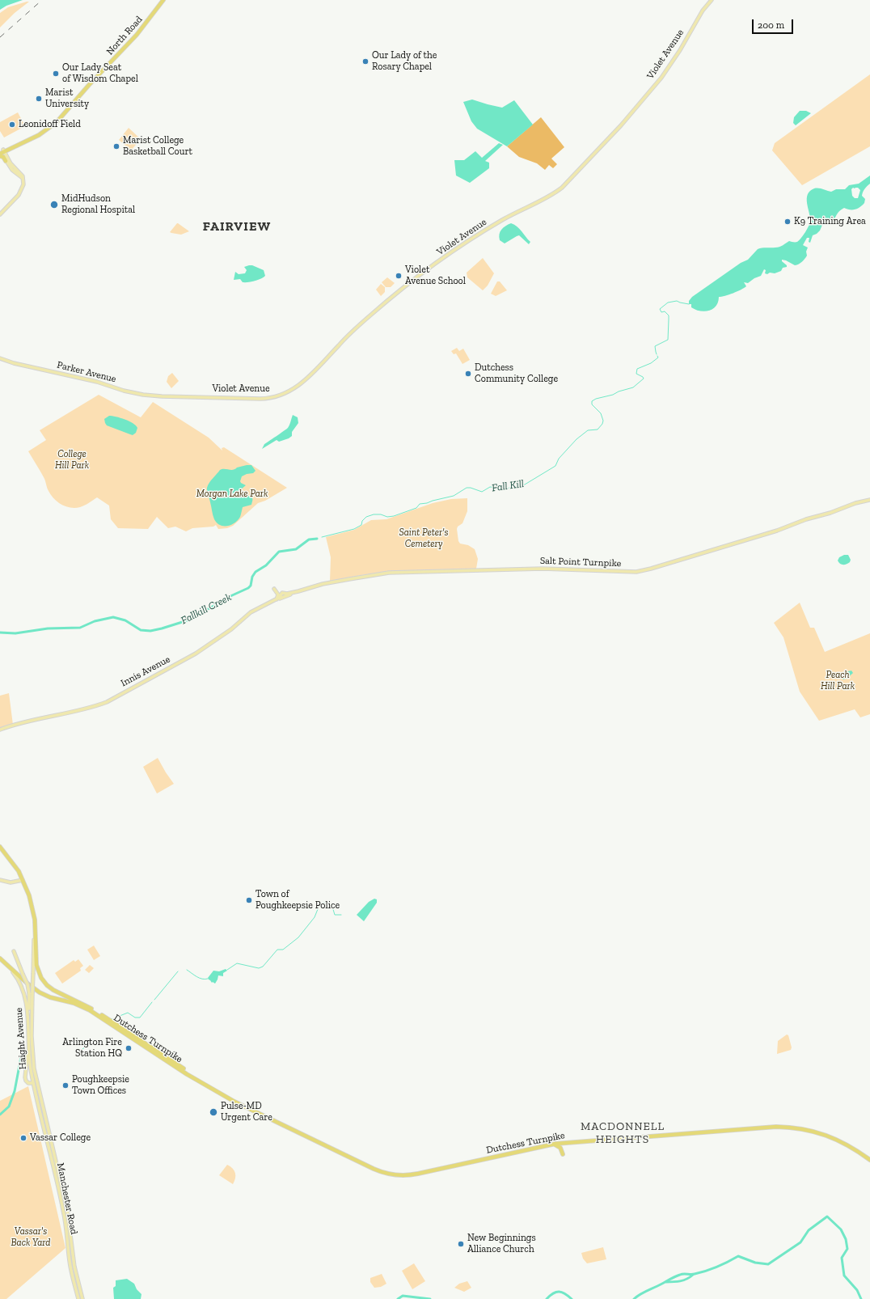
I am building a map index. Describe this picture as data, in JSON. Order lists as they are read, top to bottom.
{
  "streets": {
    "highway": ["North Road", "Dutchess Turnpike"],
    "main road": [
      "Violet Avenue",
      "Parker Avenue",
      "Salt Point Turnpike",
      "Innis Avenue",
      "Haight Avenue",
      "Manchester Road"
    ]
  },
  "crossings": [
    ["Violet Avenue", "Parker Avenue"],
    ["Salt Point Turnpike", "Innis Avenue"],
    ["Haight Avenue", "Dutchess Turnpike"],
    ["Haight Avenue", "Manchester Road"]
  ],
  "districts": ["FAIRVIEW", "MACDONNELL HEIGHTS"],
  "water": ["Fall Kill", "Fallkill Creek"],
  "parks": [
    "College Hill Park",
    "Morgan Lake Park",
    "Saint Peter's Cemetery",
    "Peach Hill Park",
    "Vassar's Back Yard"
  ],
  "places": [
    "Our Lady of the Rosary Chapel",
    "Our Lady Seat of Wisdom Chapel",
    "Marist University",
    "Leonidoff Field",
    "Marist College Basketball Court",
    "MidHudson Regional Hospital",
    "K9 Training Area",
    "Violet Avenue School",
    "Dutchess Community College",
    "Town of Poughkeepsie Police",
    "Arlington Fire Station HQ",
    "Poughkeepsie Town Offices",
    "Pulse-MD Urgent Care",
    "Vassar College",
    "New Beginnings Alliance Church"
  ],
  "scale_bar": "200 m"
}
